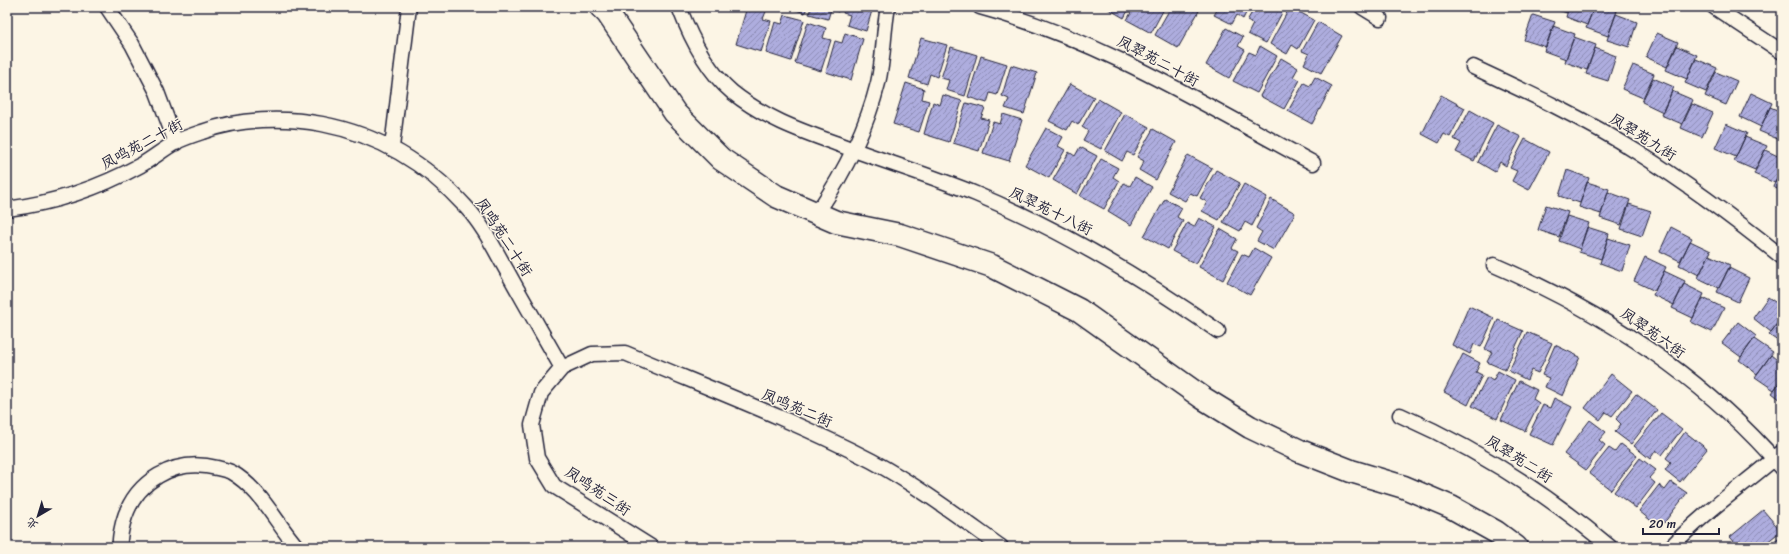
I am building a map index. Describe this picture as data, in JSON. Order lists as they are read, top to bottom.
{
  "streets": {
    "lane": [
      "凤翠苑二十街",
      "凤翠苑九街",
      "凤鸣苑二十街",
      "凤翠苑十八街",
      "凤翠苑六街",
      "凤鸣苑二街",
      "凤翠苑二街",
      "凤鸣苑三街"
    ]
  },
  "crossings": [
    ["凤鸣苑二十街", "凤鸣苑二街"],
    ["凤鸣苑二十街", "凤鸣苑三街"],
    ["凤鸣苑二街", "凤鸣苑三街"]
  ],
  "scale_bar": "20 m",
  "north": "bottom left"
}
